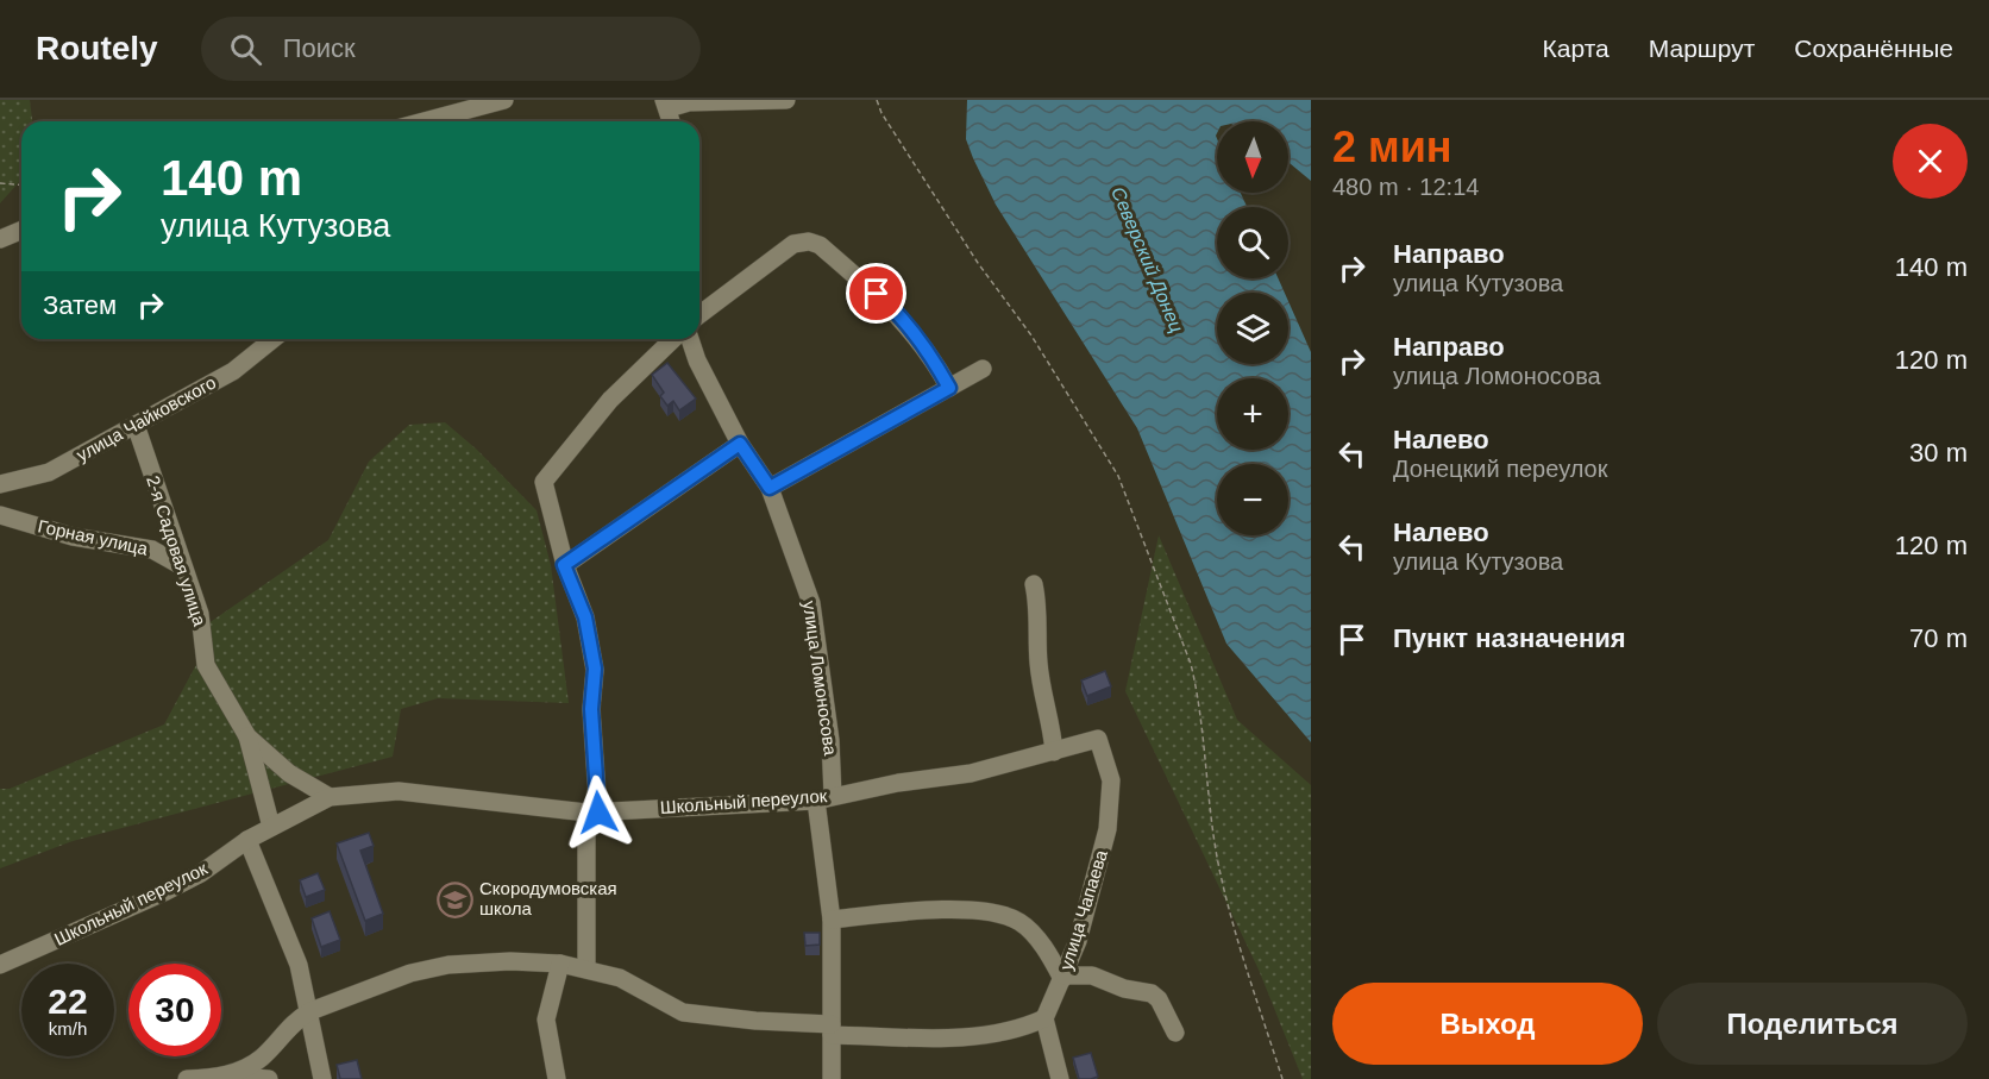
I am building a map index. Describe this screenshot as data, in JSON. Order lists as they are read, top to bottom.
{
  "streets": {
    "street": [
      "улица Чайковского",
      "Горная улица",
      "2-я Садовая улица",
      "улица Ломоносова",
      "Школьный переулок",
      "улица Чапаева"
    ]
  },
  "crossings": [
    ["улица Чайковского", "2-я Садовая улица"],
    ["Горная улица", "2-я Садовая улица"],
    ["2-я Садовая улица", "Школьный переулок"],
    ["улица Ломоносова", "Школьный переулок"],
    ["Школьный переулок", "улица Чапаева"]
  ],
  "water": ["Северский Донец"],
  "places": {
    "school or university": ["Скородумовская школа"]
  },
  "north": "bottom",
  "page": {
    "header": "Routely",
    "search": "Поиск",
    "nav": ["Карта", "Маршрут", "Сохранённые"],
    "heading": ["2 мин", "480 m · 12:14"],
    "map_buttons": ["+", "−"],
    "turn": ["140 m", "улица Кутузова"],
    "list": [
      {
        "name": "Направо",
        "note": "улица Кутузова",
        "value": "140 m"
      },
      {
        "name": "Направо",
        "note": "улица Ломоносова",
        "value": "120 m"
      },
      {
        "name": "Налево",
        "note": "Донецкий переулок",
        "value": "30 m"
      },
      {
        "name": "Налево",
        "note": "улица Кутузова",
        "value": "120 m"
      },
      {
        "name": "Пункт назначения",
        "value": "70 m"
      }
    ],
    "then": "Затем",
    "speed": "22 km/h",
    "limit": "30",
    "buttons": ["Выход", "Поделиться"]
  }
}
